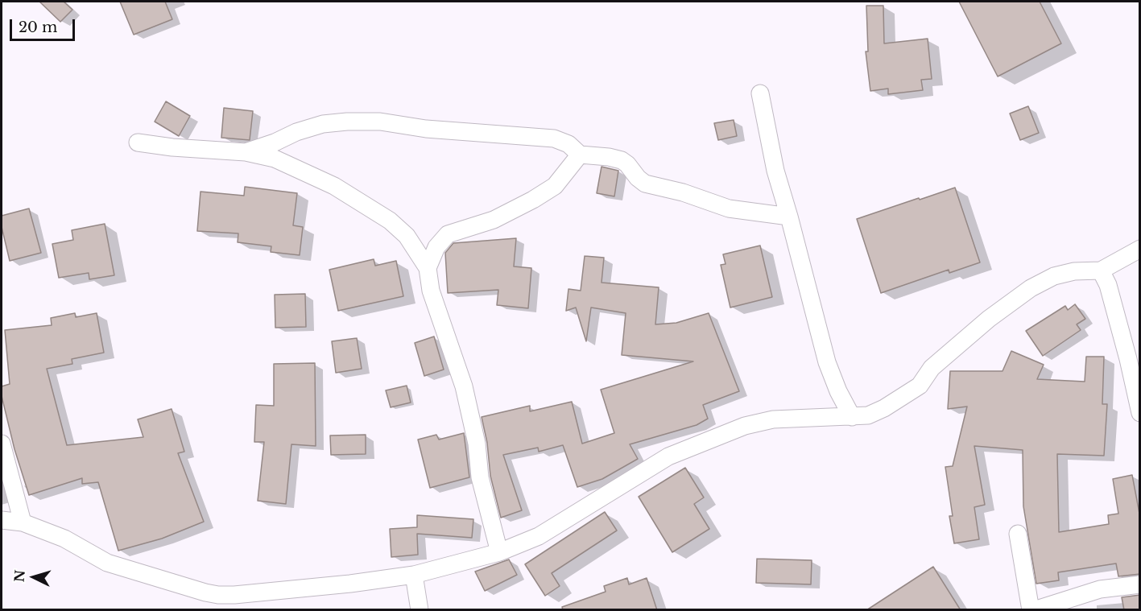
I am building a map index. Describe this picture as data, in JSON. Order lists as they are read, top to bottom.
{
  "scale_bar": "20 m",
  "north": "left"
}
